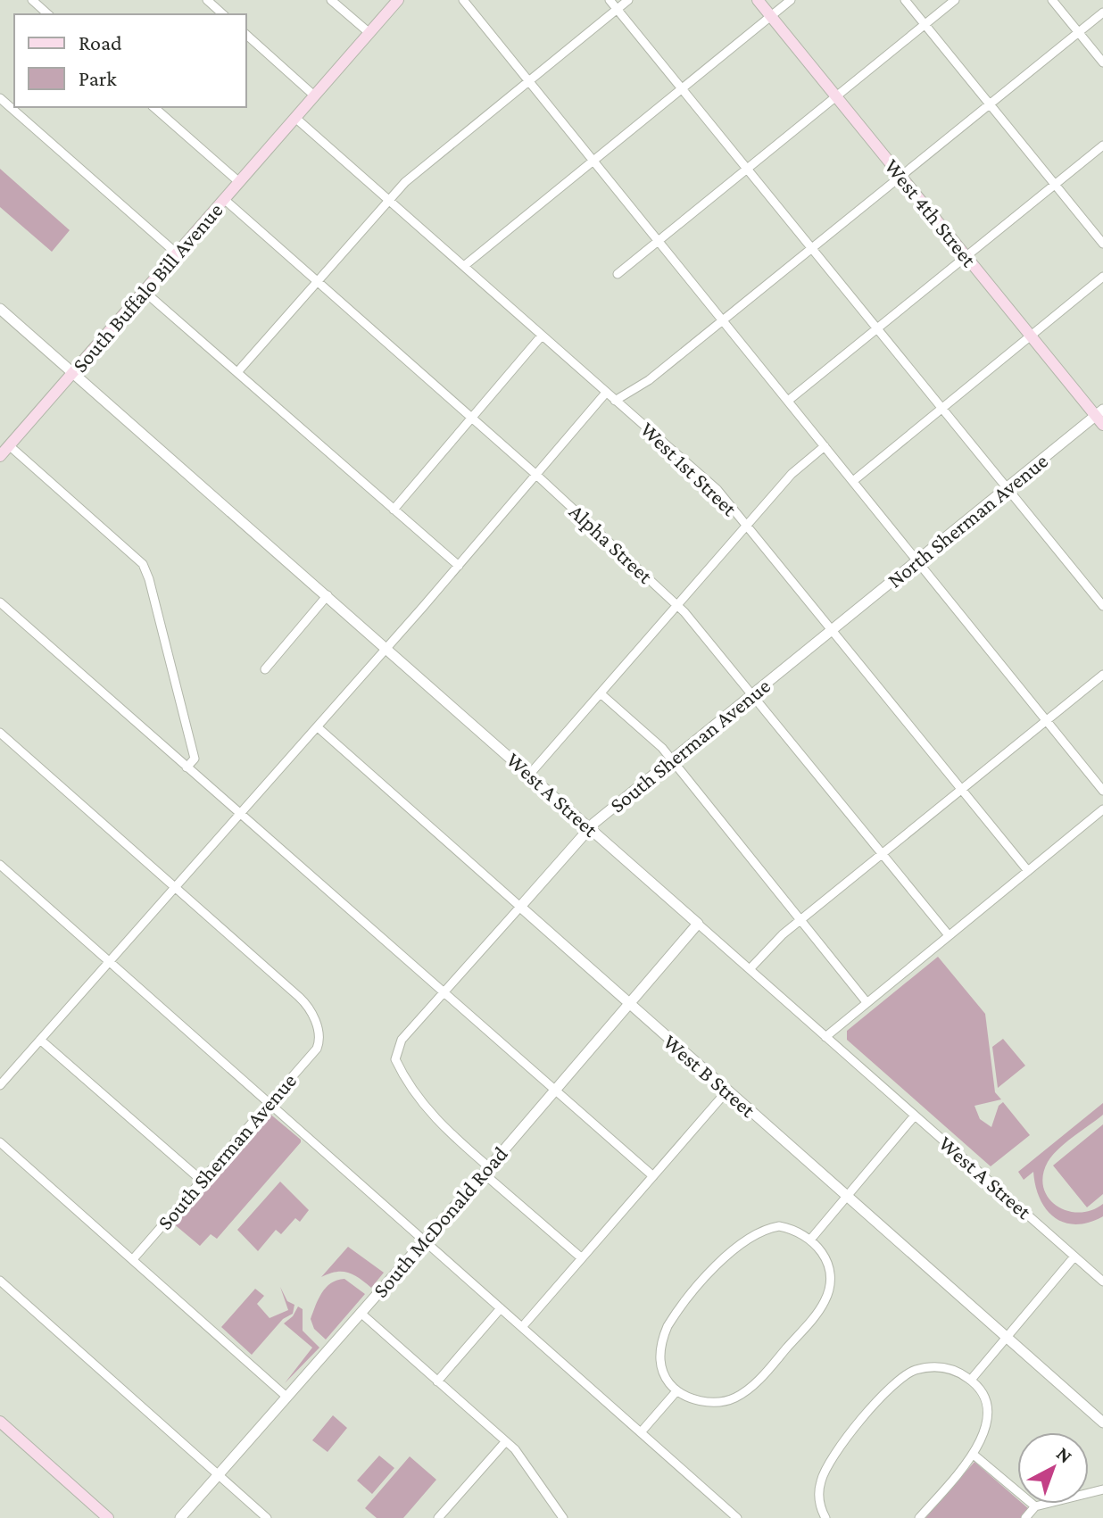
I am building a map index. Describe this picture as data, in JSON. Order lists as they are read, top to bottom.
{
  "streets": {
    "main road": ["West 4th Street", "South Buffalo Bill Avenue"],
    "street": [
      "West 1st Street",
      "North Sherman Avenue",
      "Alpha Street",
      "South Sherman Avenue",
      "West A Street",
      "West B Street",
      "South McDonald Road"
    ]
  },
  "crossings": [
    ["West 4th Street", "North Sherman Avenue"],
    ["South Buffalo Bill Avenue", "West 1st Street"],
    ["South Buffalo Bill Avenue", "Alpha Street"],
    ["South Buffalo Bill Avenue", "West A Street"],
    ["West 1st Street", "North Sherman Avenue"],
    ["West 1st Street", "South Sherman Avenue"],
    ["North Sherman Avenue", "South Sherman Avenue"],
    ["Alpha Street", "South Sherman Avenue"],
    ["South Sherman Avenue", "West A Street"],
    ["South Sherman Avenue", "West B Street"],
    ["South Sherman Avenue", "South McDonald Road"],
    ["West A Street", "South McDonald Road"],
    ["West B Street", "South McDonald Road"]
  ],
  "legend": ["Road", "Park"],
  "north": "top right"
}
